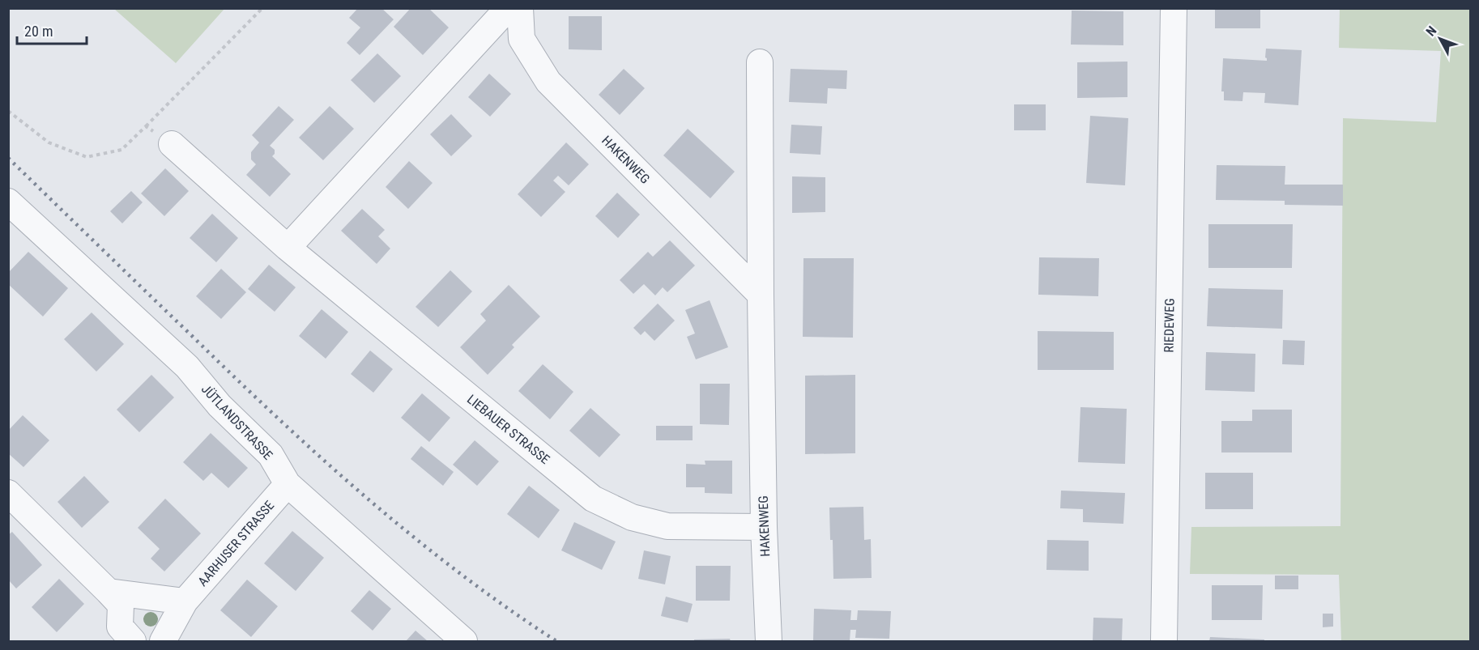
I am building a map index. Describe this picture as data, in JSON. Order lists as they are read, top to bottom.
{
  "streets": {
    "street": [
      "HAKENWEG",
      "RIEDEWEG",
      "JÜTLANDSTRASSE",
      "LIEBAUER STRASSE",
      "AARHUSER STRASSE"
    ]
  },
  "crossings": [
    ["HAKENWEG", "LIEBAUER STRASSE"],
    ["JÜTLANDSTRASSE", "AARHUSER STRASSE"]
  ],
  "scale_bar": "20 m",
  "north": "top left"
}
